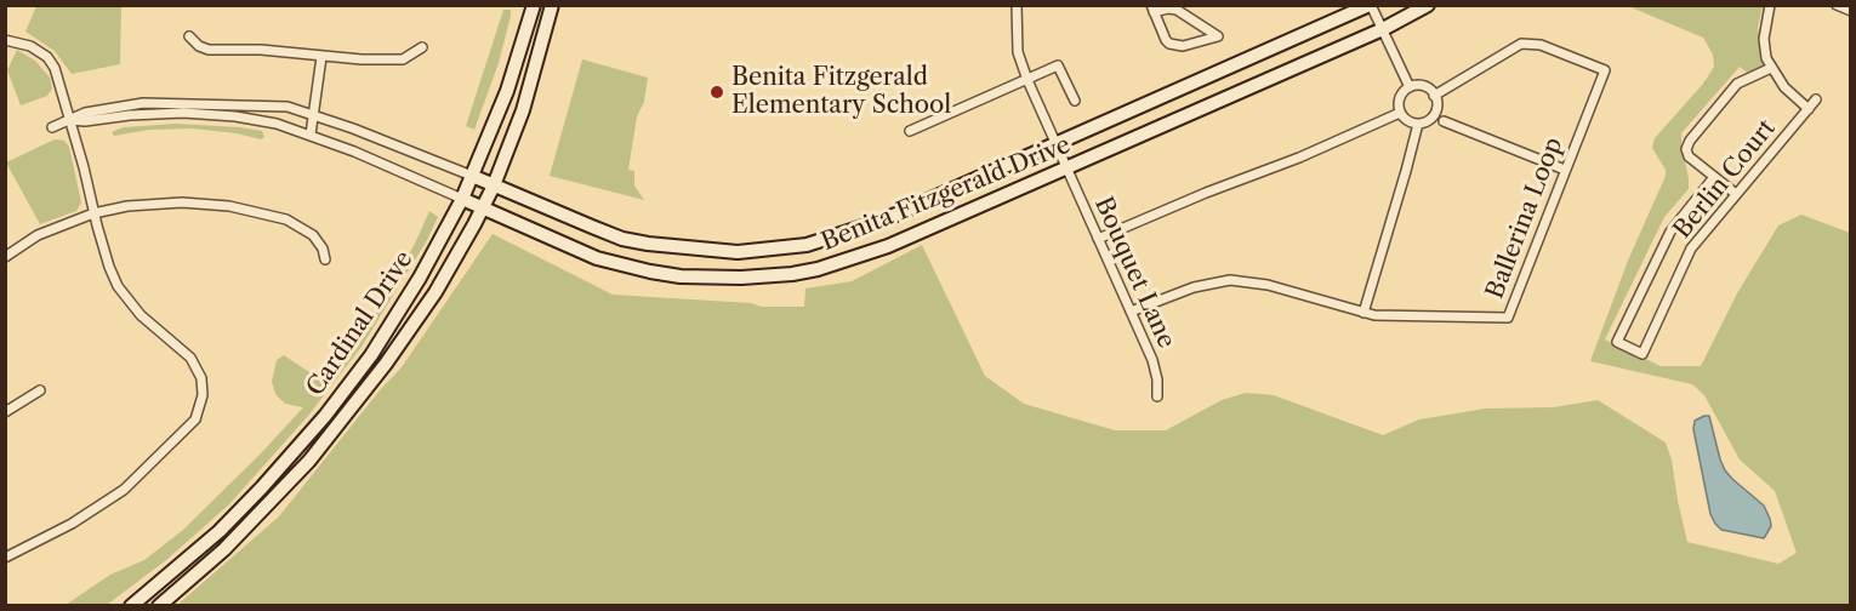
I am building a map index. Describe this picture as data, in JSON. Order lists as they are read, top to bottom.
{
  "streets": {
    "main road": ["Benita Fitzgerald Drive", "Cardinal Drive"],
    "street": ["Berlin Court", "Ballerina Loop", "Bouquet Lane"]
  },
  "crossings": [
    ["Benita Fitzgerald Drive", "Bouquet Lane"],
    ["Benita Fitzgerald Drive", "Cardinal Drive"],
    ["Ballerina Loop", "Bouquet Lane"]
  ],
  "places": ["Benita Fitzgerald Elementary School"]
}
